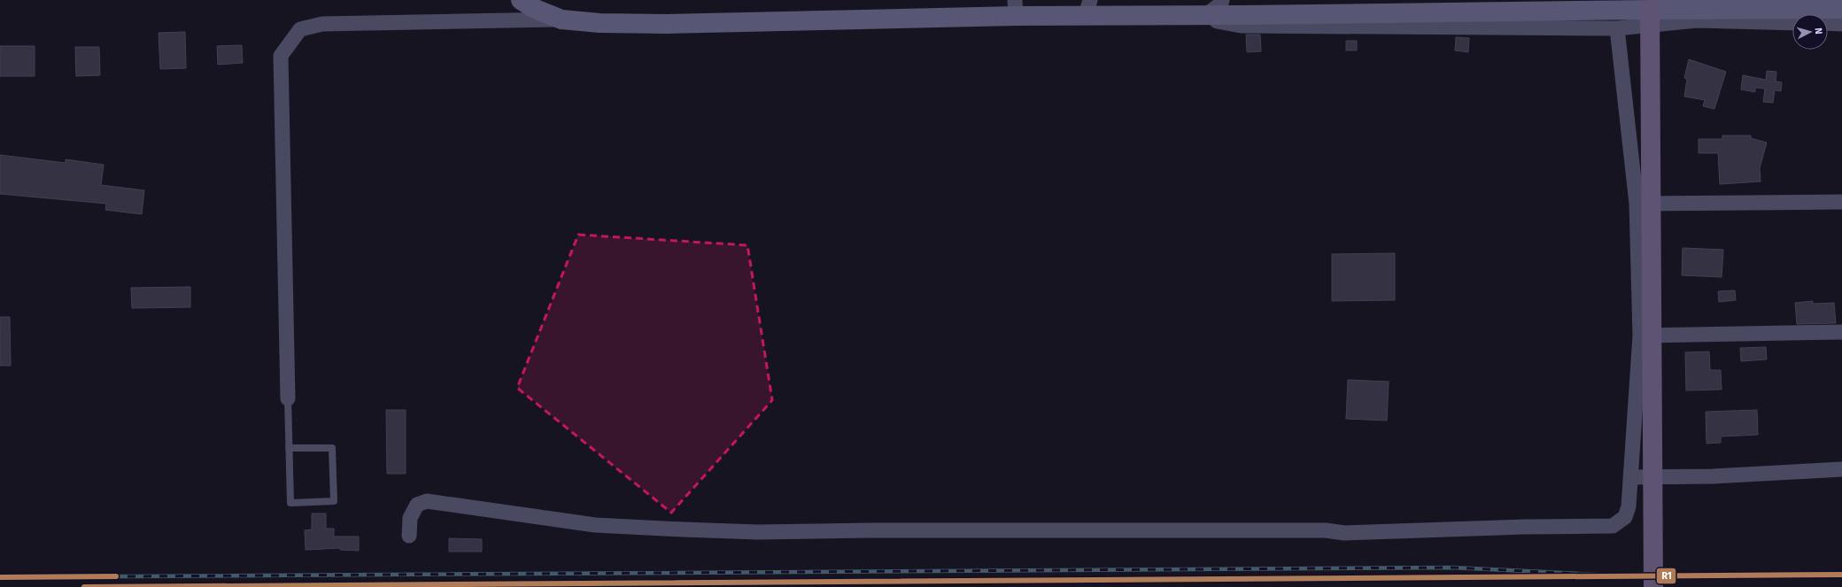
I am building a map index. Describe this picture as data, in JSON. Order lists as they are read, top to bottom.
{
  "lines": ["transit line R1"],
  "north": "right"
}
